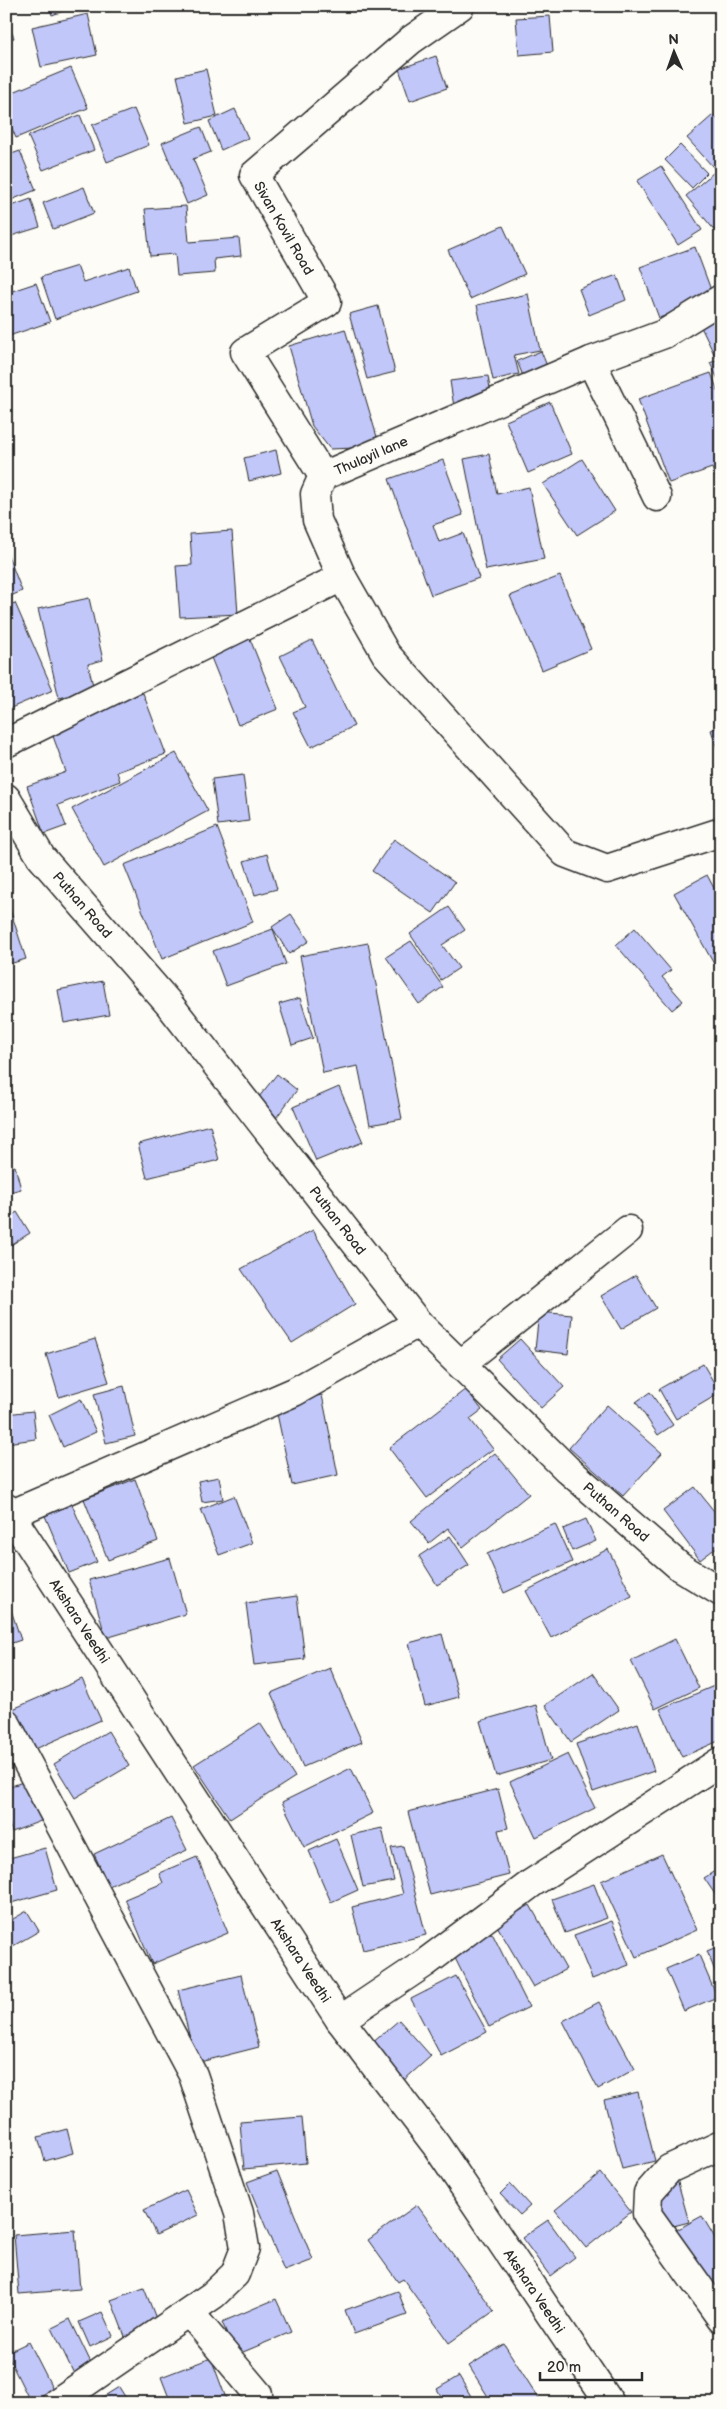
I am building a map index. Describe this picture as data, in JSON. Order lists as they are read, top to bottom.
{
  "streets": {
    "street": [
      "Sivan Kovil Road",
      "Thulayil lane",
      "Puthan Road",
      "Akshara Veedhi"
    ]
  },
  "crossings": [
    ["Sivan Kovil Road", "Thulayil lane"]
  ],
  "scale_bar": "20 m",
  "north": "top"
}
